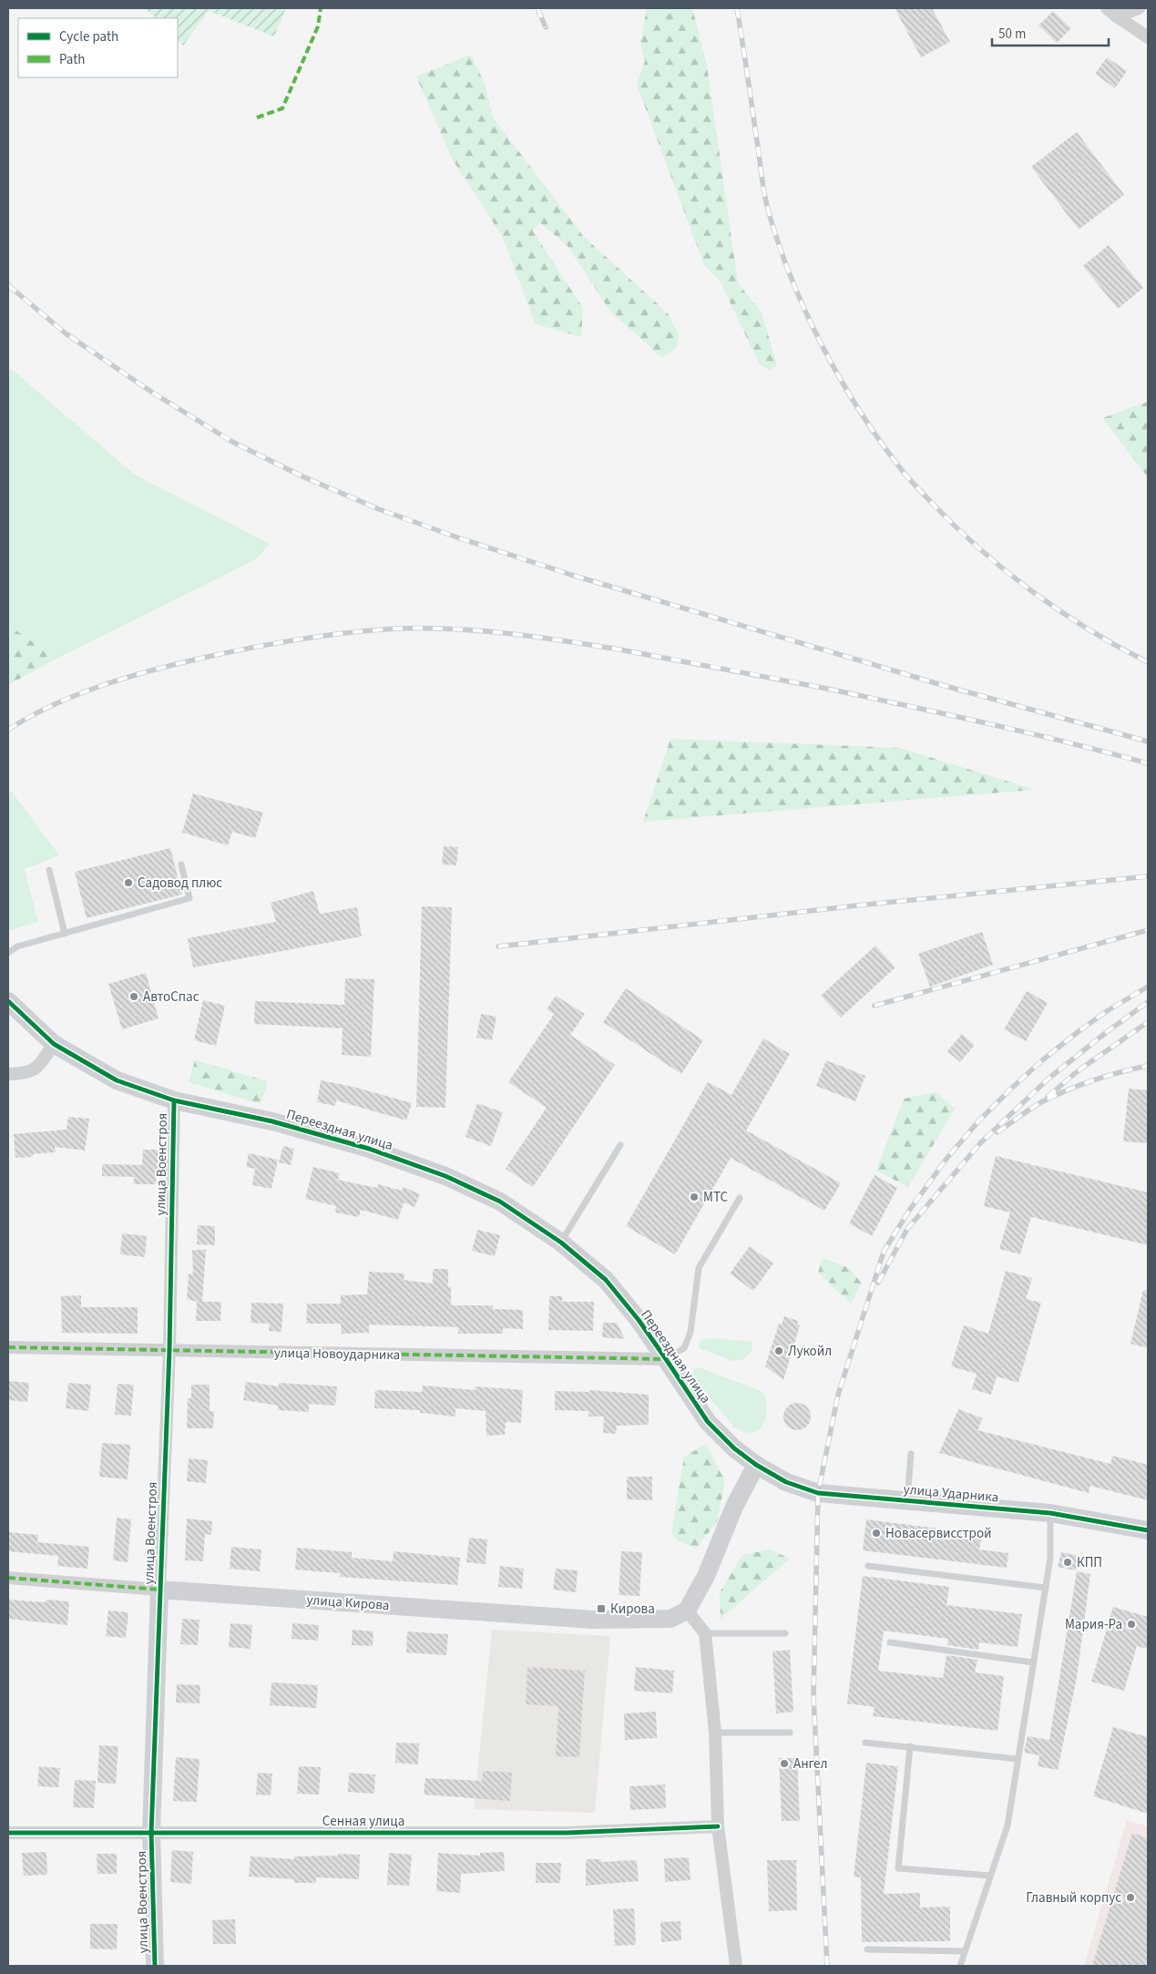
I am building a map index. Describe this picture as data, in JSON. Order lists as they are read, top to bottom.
{
  "streets": {
    "street": [
      "Переездная улица",
      "улица Военстроя",
      "улица Новоударника",
      "улица Ударника",
      "улица Кирова",
      "Сенная улица"
    ]
  },
  "crossings": [
    ["Переездная улица", "улица Военстроя"],
    ["Переездная улица", "улица Новоударника"],
    ["Переездная улица", "улица Ударника"],
    ["улица Военстроя", "улица Новоударника"],
    ["улица Военстроя", "улица Кирова"],
    ["улица Военстроя", "Сенная улица"]
  ],
  "places": {
    "other": [
      "Садовод плюс",
      "АвтоСпас",
      "МТС",
      "Лукойл",
      "Новасервисстрой",
      "КПП",
      "Мария-Ра",
      "Ангел",
      "Главный корпус"
    ],
    "transit": ["Кирова"]
  },
  "legend": ["Cycle path", "Path"],
  "scale_bar": "50 m"
}
